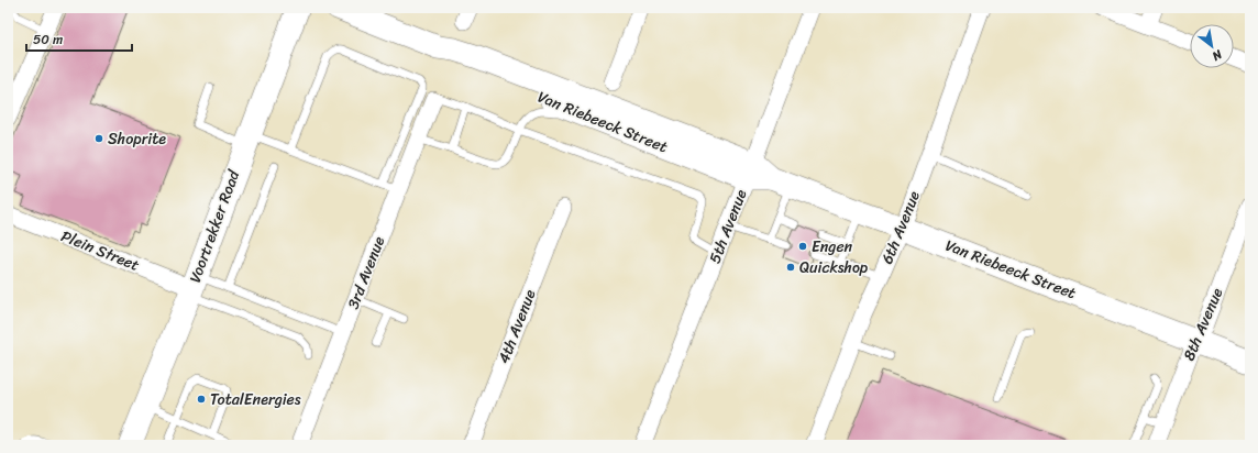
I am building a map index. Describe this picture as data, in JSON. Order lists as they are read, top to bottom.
{
  "streets": {
    "main road": ["Van Riebeeck Street", "Voortrekker Road"],
    "street": [
      "5th Avenue",
      "6th Avenue",
      "Plein Street",
      "3rd Avenue",
      "8th Avenue",
      "4th Avenue"
    ]
  },
  "crossings": [
    ["Van Riebeeck Street", "5th Avenue"],
    ["Van Riebeeck Street", "6th Avenue"],
    ["Van Riebeeck Street", "8th Avenue"],
    ["Voortrekker Road", "Plein Street"]
  ],
  "places": [
    "Shoprite",
    "Engen",
    "Quickshop",
    "TotalEnergies"
  ],
  "scale_bar": "50 m",
  "north": "bottom right"
}
